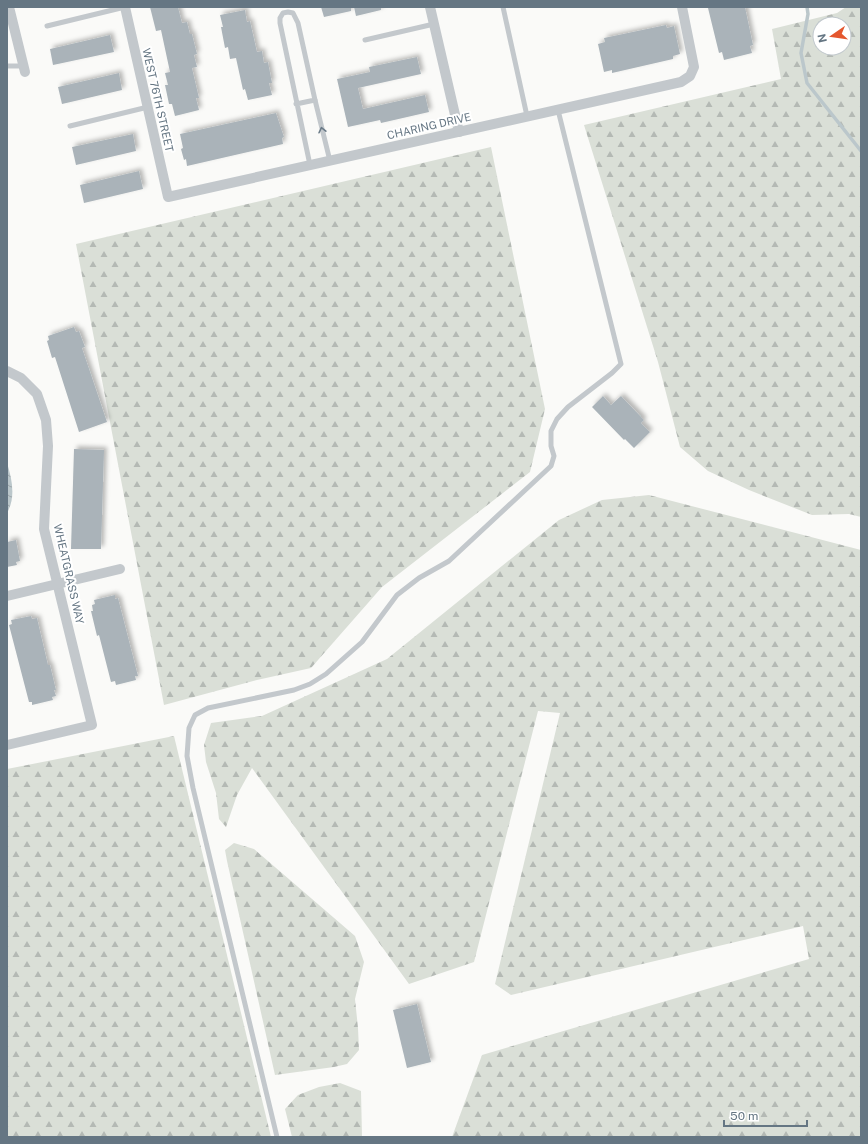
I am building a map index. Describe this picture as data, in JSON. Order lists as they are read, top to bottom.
{
  "streets": {
    "street": ["WEST 76TH STREET", "CHARING DRIVE", "WHEATGRASS WAY"]
  },
  "crossings": [
    ["WEST 76TH STREET", "CHARING DRIVE"]
  ],
  "scale_bar": "50 m",
  "north": "left"
}
